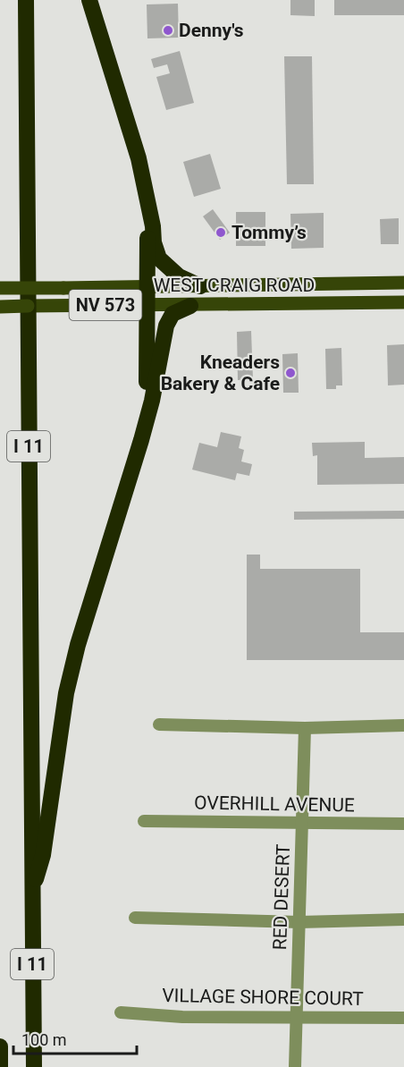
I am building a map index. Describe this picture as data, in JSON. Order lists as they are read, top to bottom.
{
  "streets": {
    "highway": ["I 11"],
    "main road": ["WEST CRAIG ROAD", "NV 573"],
    "street": ["OVERHILL AVENUE", "RED DESERT", "VILLAGE SHORE COURT"]
  },
  "crossings": [
    ["OVERHILL AVENUE", "RED DESERT"],
    ["RED DESERT", "VILLAGE SHORE COURT"]
  ],
  "places": ["Denny's", "Tommy’s", "Kneaders Bakery & Cafe"],
  "scale_bar": "100 m"
}
